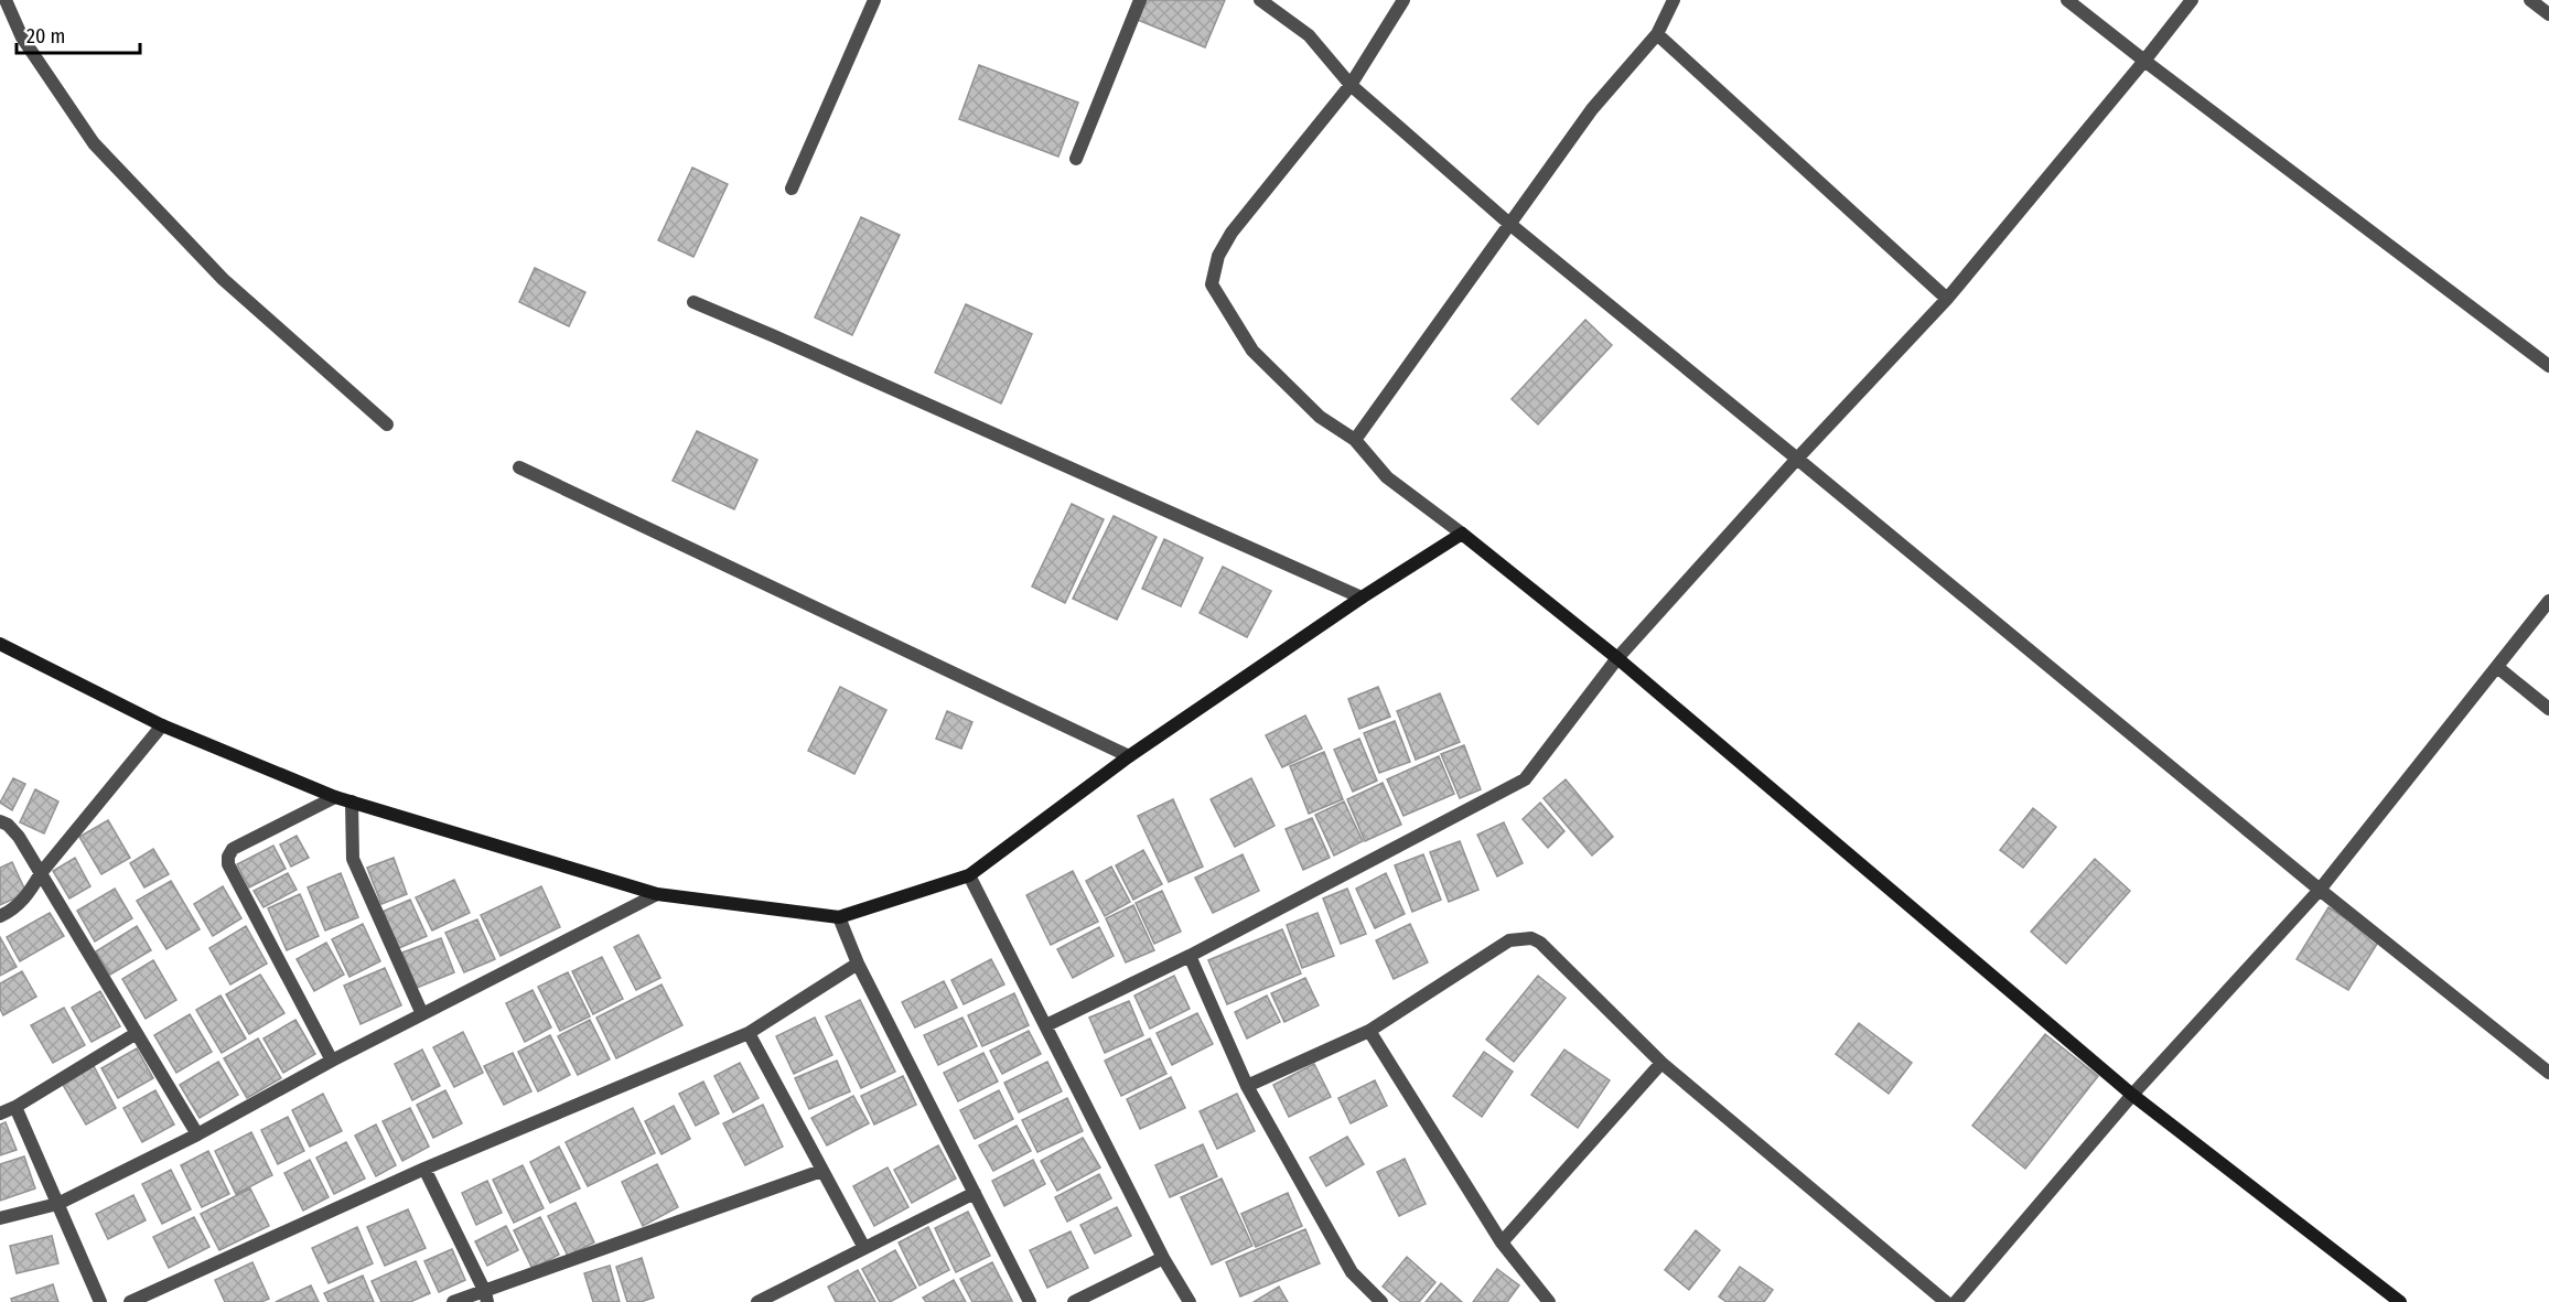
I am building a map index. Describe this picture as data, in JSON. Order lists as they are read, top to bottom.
{
  "scale_bar": "20 m"
}
